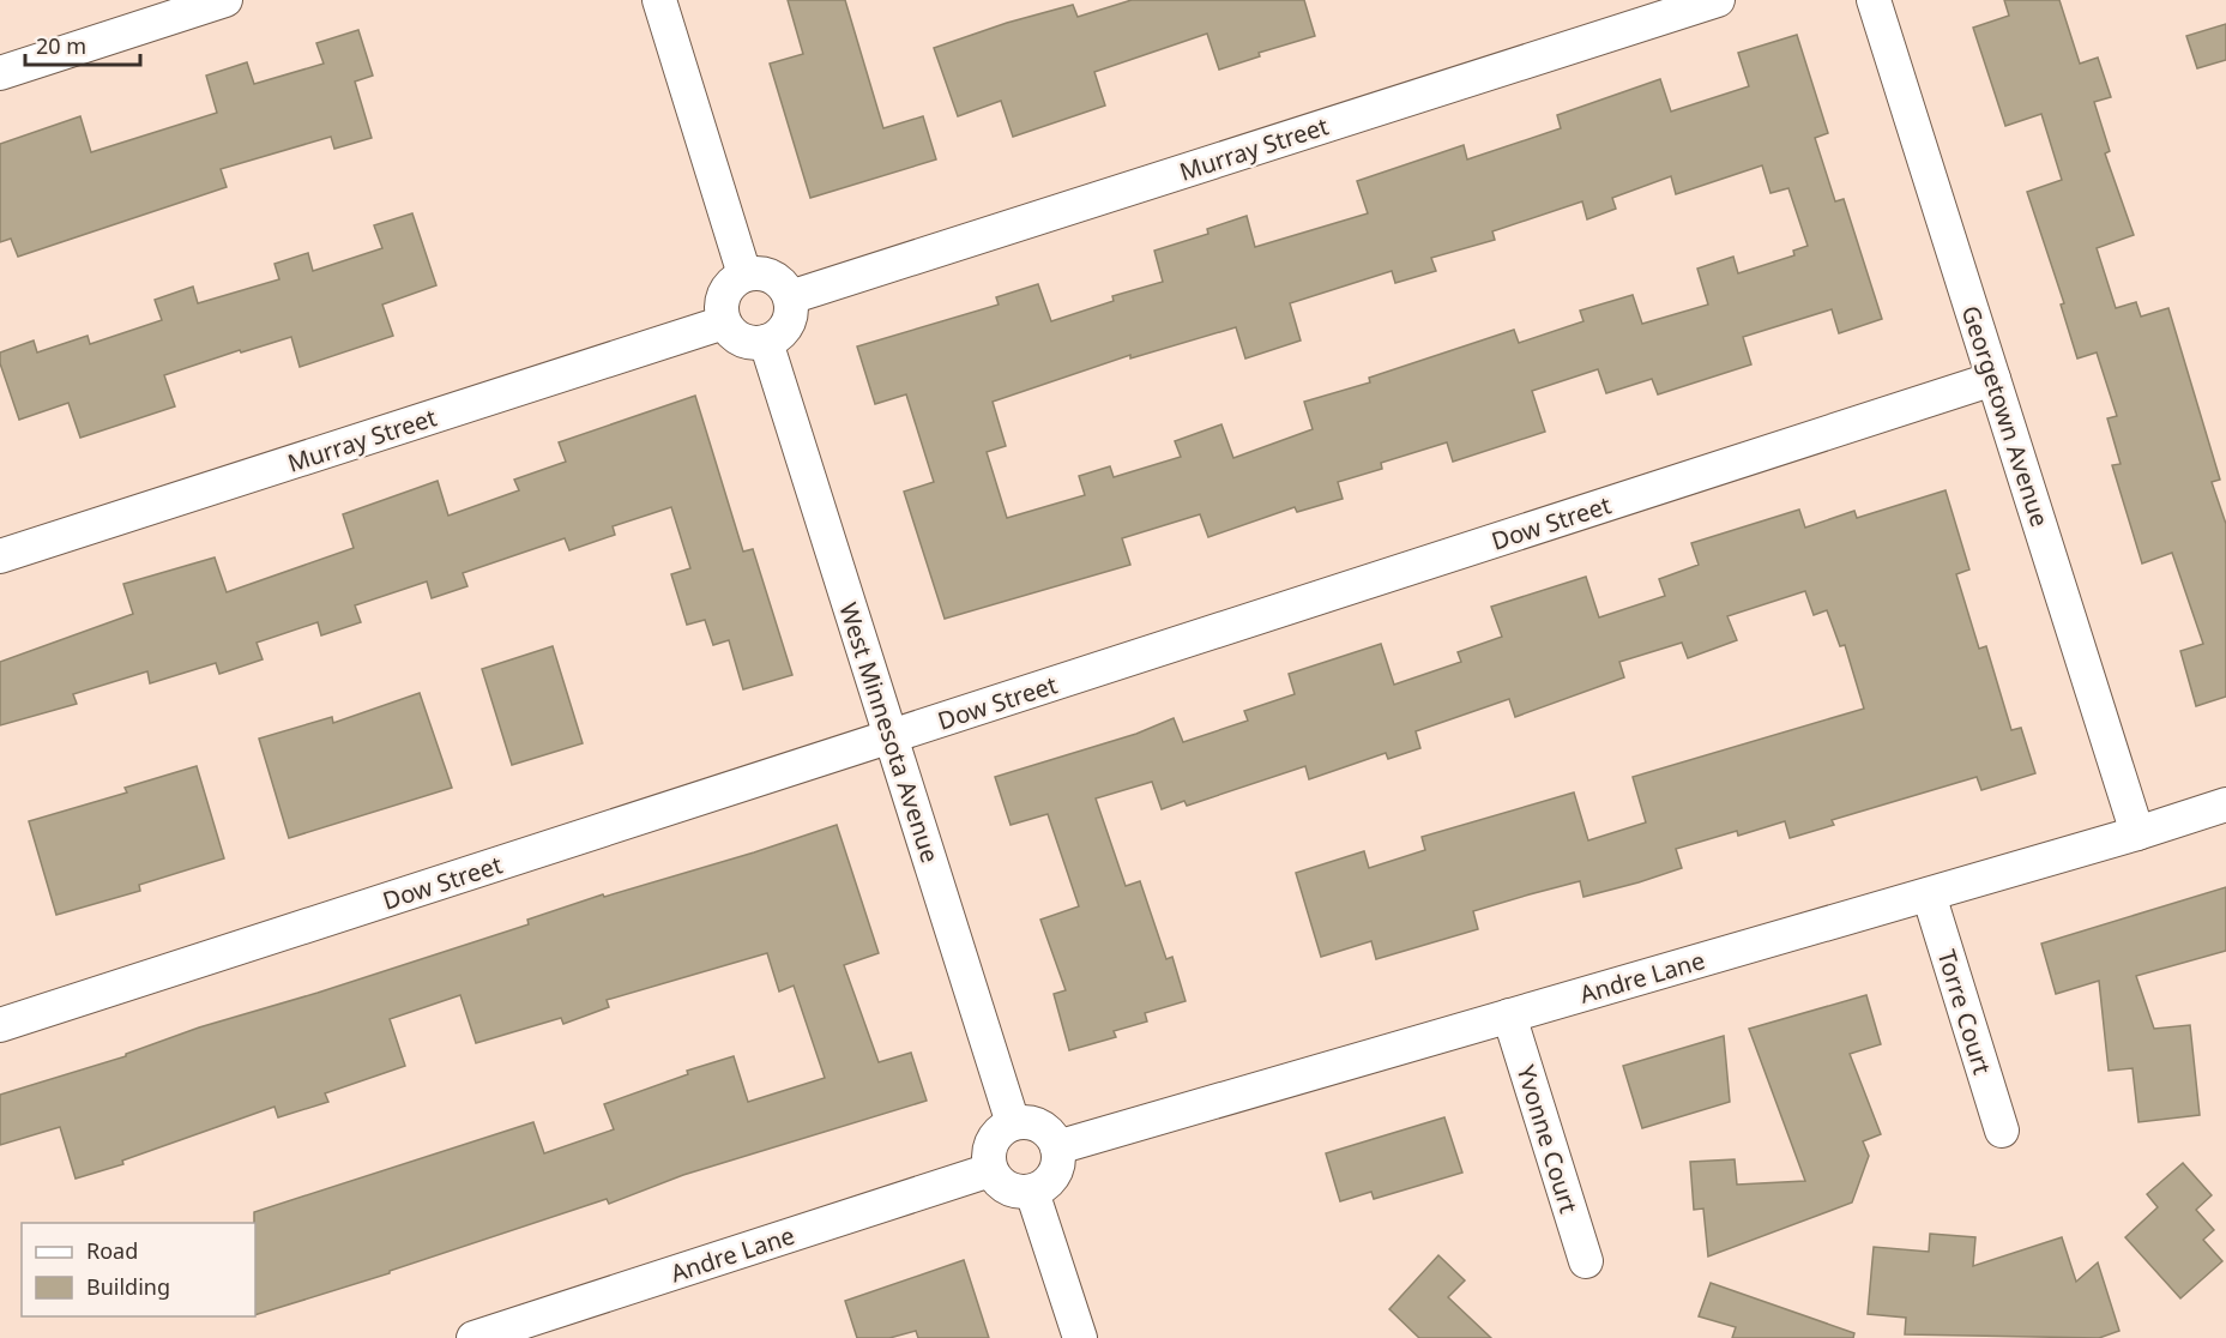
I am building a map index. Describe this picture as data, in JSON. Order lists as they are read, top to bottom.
{
  "streets": {
    "street": [
      "Murray Street",
      "Georgetown Avenue",
      "Dow Street",
      "West Minnesota Avenue",
      "Andre Lane",
      "Torre Court",
      "Yvonne Court"
    ]
  },
  "crossings": [
    ["Murray Street", "West Minnesota Avenue"],
    ["Georgetown Avenue", "Dow Street"],
    ["Georgetown Avenue", "Andre Lane"],
    ["Dow Street", "West Minnesota Avenue"],
    ["West Minnesota Avenue", "Andre Lane"],
    ["Andre Lane", "Torre Court"],
    ["Andre Lane", "Yvonne Court"]
  ],
  "legend": ["Road", "Building"],
  "scale_bar": "20 m"
}
